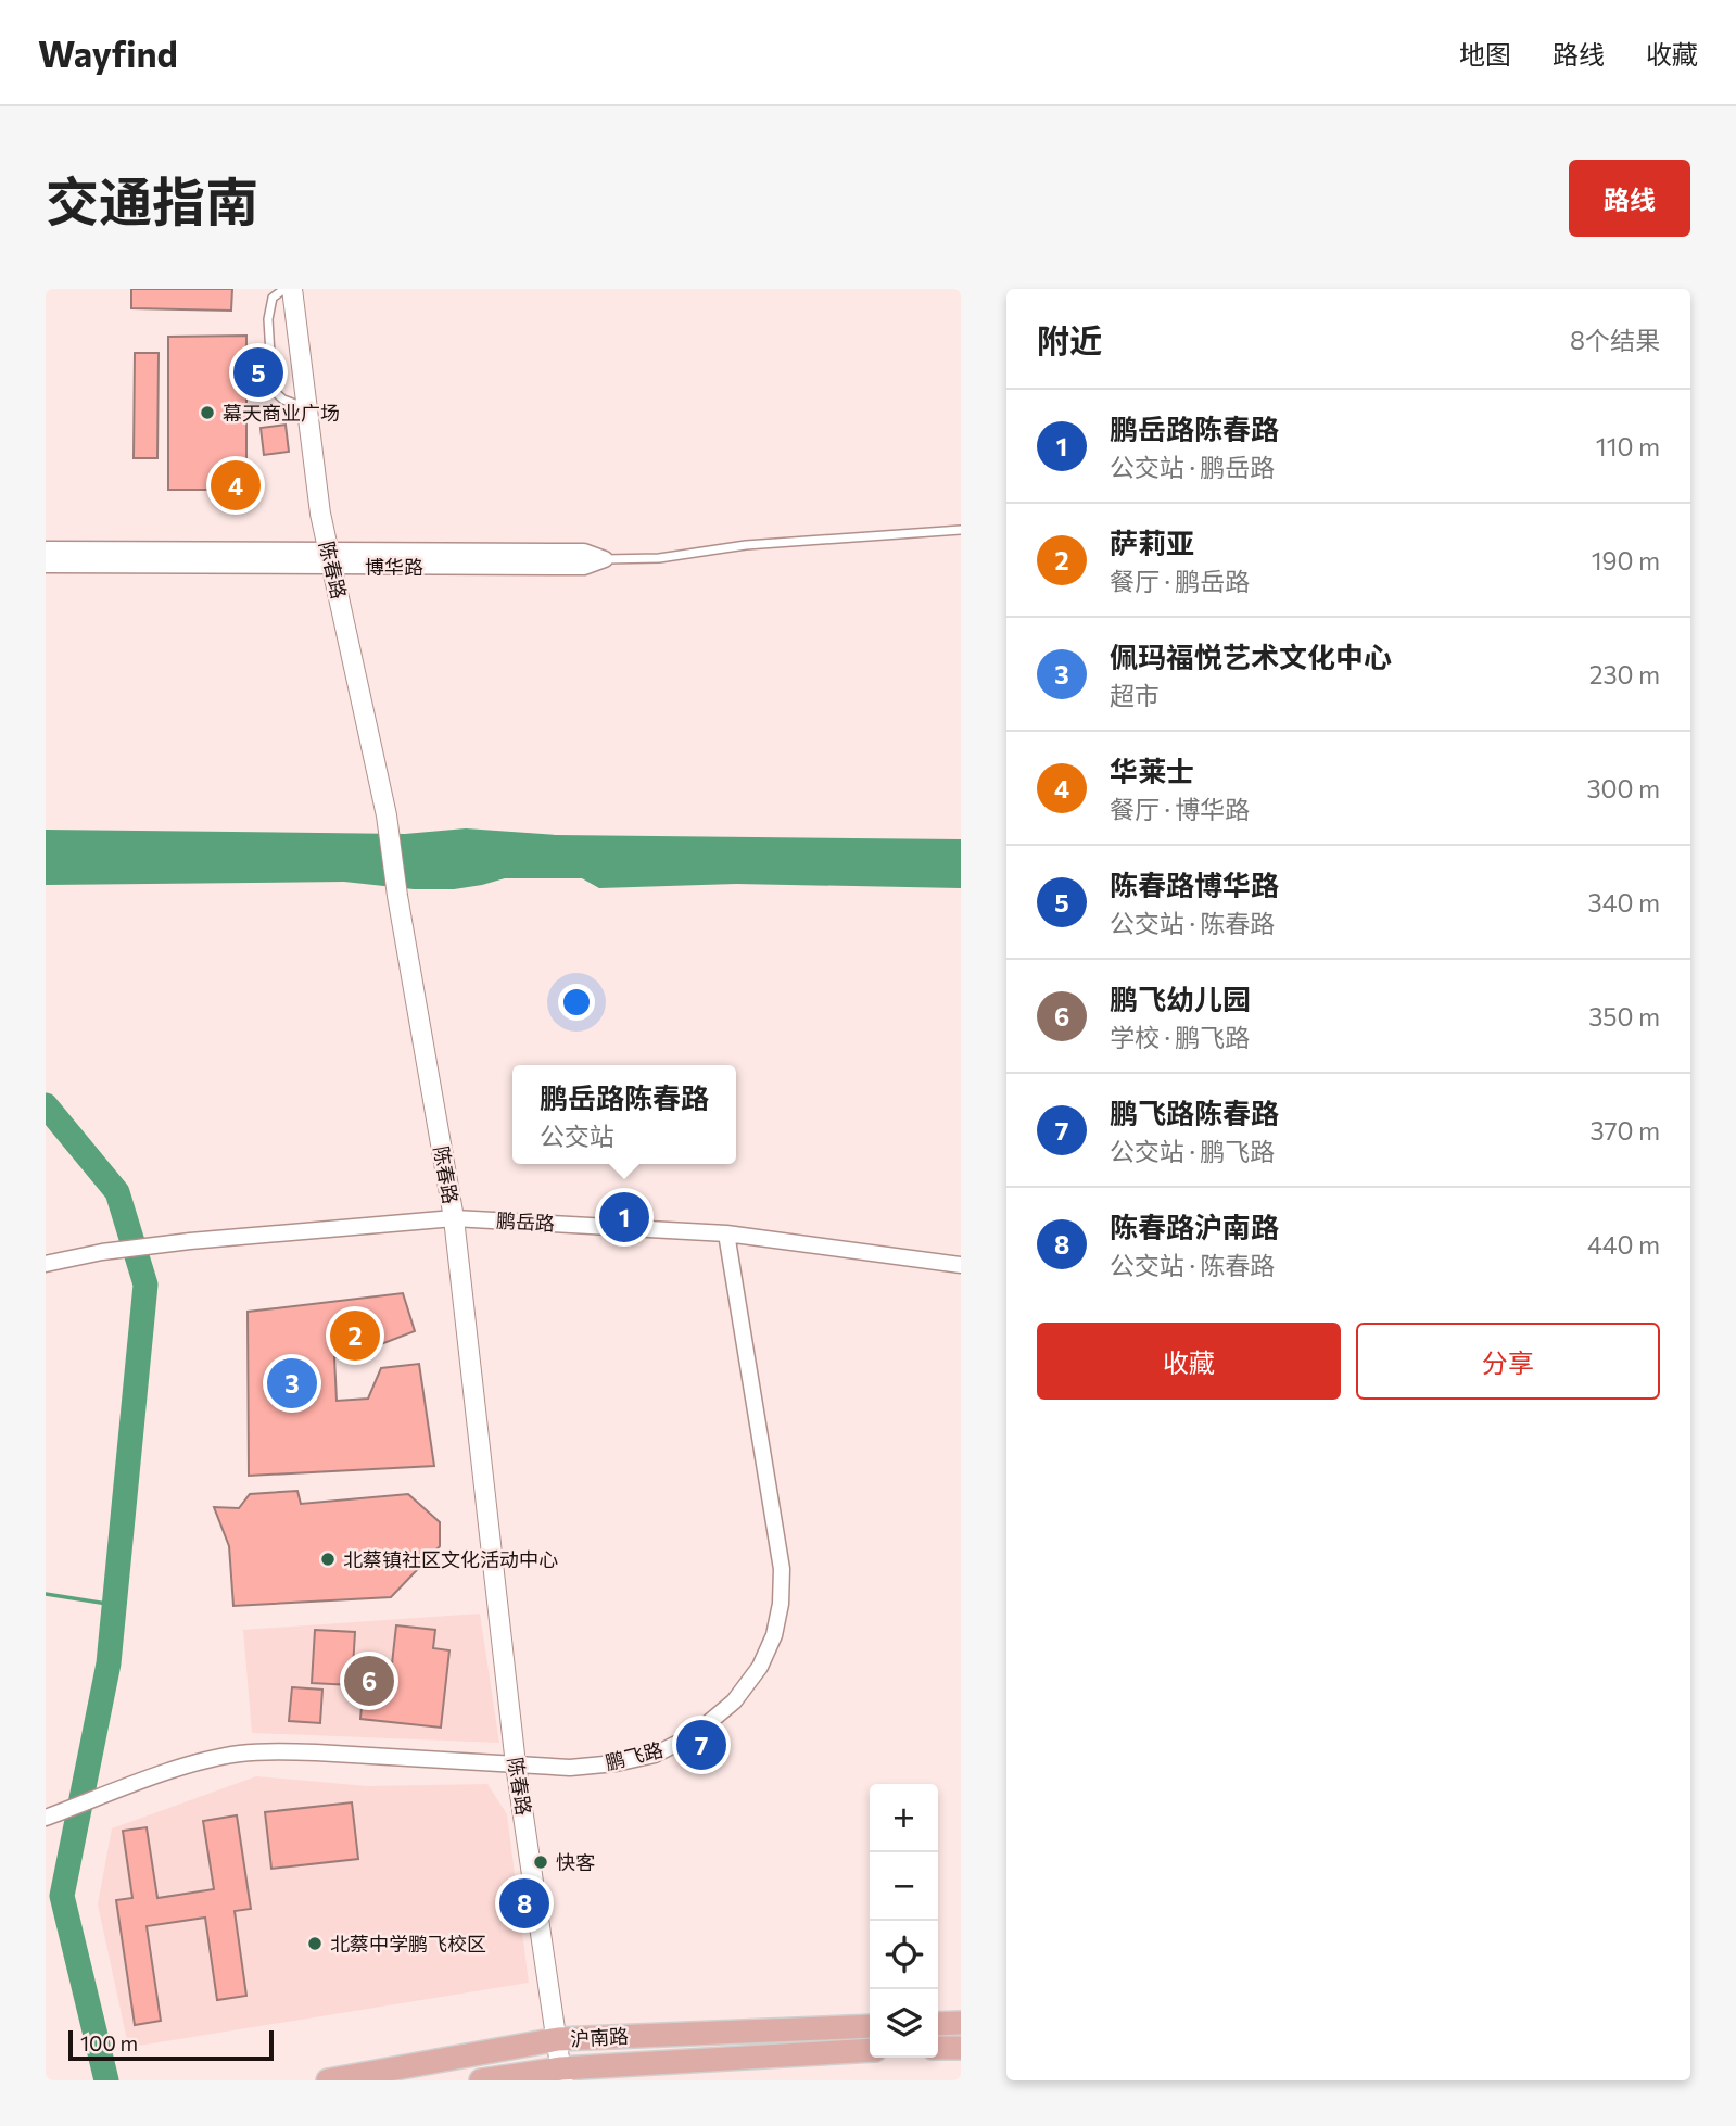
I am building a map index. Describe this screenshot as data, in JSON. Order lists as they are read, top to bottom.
{
  "streets": {
    "main road": ["沪南路"],
    "street": [
      "博华路",
      "陈春路",
      "鹏岳路",
      "鹏飞路"
    ]
  },
  "crossings": [
    ["博华路", "陈春路"],
    ["陈春路", "鹏岳路"],
    ["陈春路", "鹏飞路"],
    ["陈春路", "沪南路"],
    ["鹏岳路", "鹏飞路"]
  ],
  "places": [
    "幕天商业广场",
    "北蔡镇社区文化活动中心",
    "快客",
    "北蔡中学鹏飞校区"
  ],
  "scale_bar": "100 m",
  "page": {
    "header": "Wayfind",
    "nav": ["地图", "路线", "收藏"],
    "title": "交通指南",
    "buttons": [
      "路线",
      ["收藏", "分享"]
    ],
    "heading": ["附近", "8个结果"],
    "pins": [
      "5",
      "4",
      "1",
      "2",
      "3",
      "6",
      "7",
      "8"
    ],
    "list": [
      {
        "mark": "1",
        "name": "鹏岳路陈春路",
        "note": "公交站 · 鹏岳路",
        "value": "110 m"
      },
      {
        "mark": "2",
        "name": "萨莉亚",
        "note": "餐厅 · 鹏岳路",
        "value": "190 m"
      },
      {
        "mark": "3",
        "name": "佩玛福悦艺术文化中心",
        "note": "超市",
        "value": "230 m"
      },
      {
        "mark": "4",
        "name": "华莱士",
        "note": "餐厅 · 博华路",
        "value": "300 m"
      },
      {
        "mark": "5",
        "name": "陈春路博华路",
        "note": "公交站 · 陈春路",
        "value": "340 m"
      },
      {
        "mark": "6",
        "name": "鹏飞幼儿园",
        "note": "学校 · 鹏飞路",
        "value": "350 m"
      },
      {
        "mark": "7",
        "name": "鹏飞路陈春路",
        "note": "公交站 · 鹏飞路",
        "value": "370 m"
      },
      {
        "mark": "8",
        "name": "陈春路沪南路",
        "note": "公交站 · 陈春路",
        "value": "440 m"
      }
    ],
    "popup": ["鹏岳路陈春路", "公交站"],
    "map_buttons": ["+", "−"],
    "scale": "100 m"
  }
}
